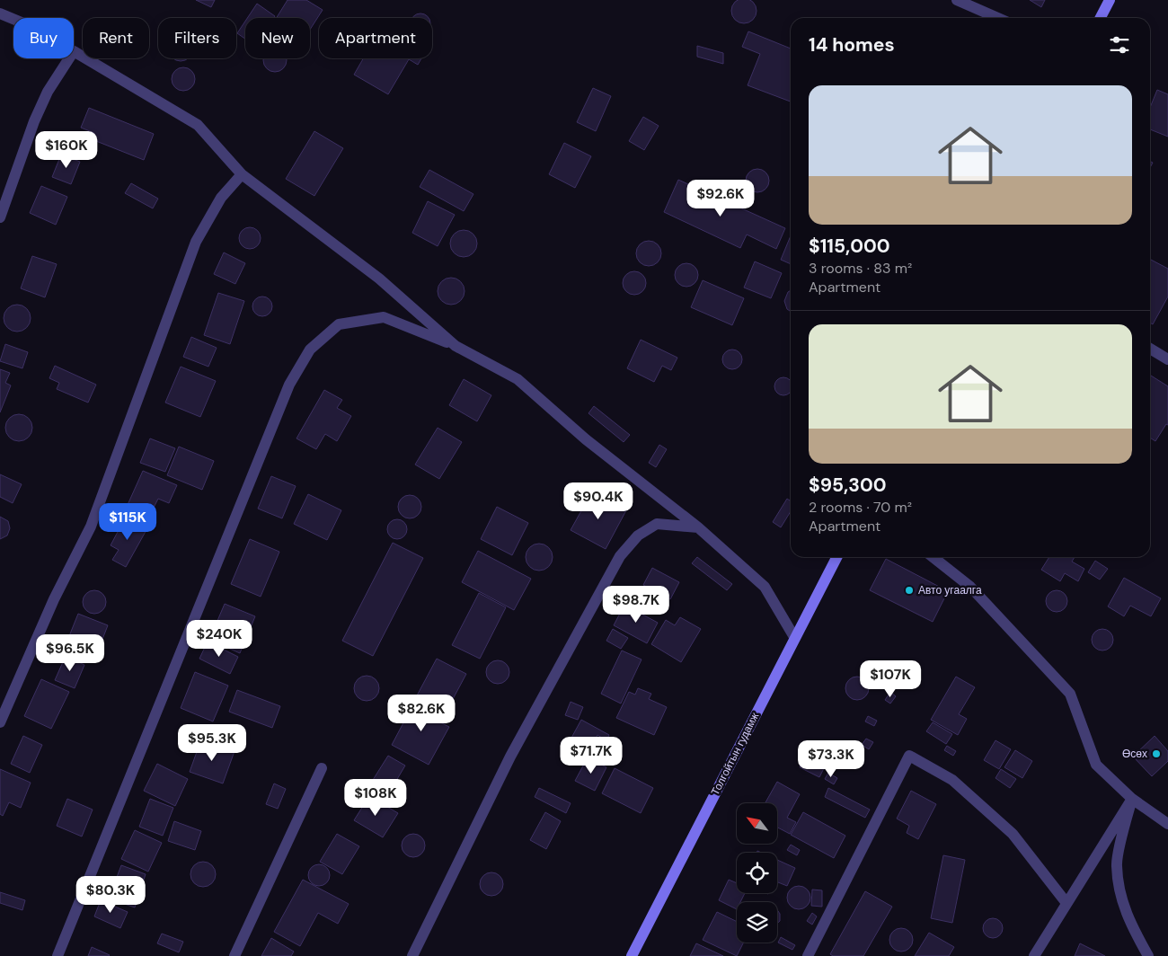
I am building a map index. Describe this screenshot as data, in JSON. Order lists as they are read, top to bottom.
{
  "streets": {
    "main road": ["Толгойтын гудамж"]
  },
  "places": ["Авто угаалга", "Өсөх"],
  "north": "top left",
  "page": {
    "chip": [
      "Buy",
      "Rent",
      "Filters",
      "New",
      "Apartment"
    ],
    "heading": "14 homes",
    "list": [
      {
        "name": "$115,000",
        "note": "3 rooms · 83 m² · Apartment"
      },
      {
        "name": "$95,300",
        "note": "2 rooms · 70 m² · Apartment"
      }
    ],
    "price": [
      "$160K",
      "$92.6K",
      "$90.4K",
      "$115K",
      "$98.7K",
      "$240K",
      "$96.5K",
      "$107K",
      "$82.6K",
      "$95.3K",
      "$71.7K",
      "$73.3K",
      "$108K",
      "$80.3K"
    ]
  }
}
